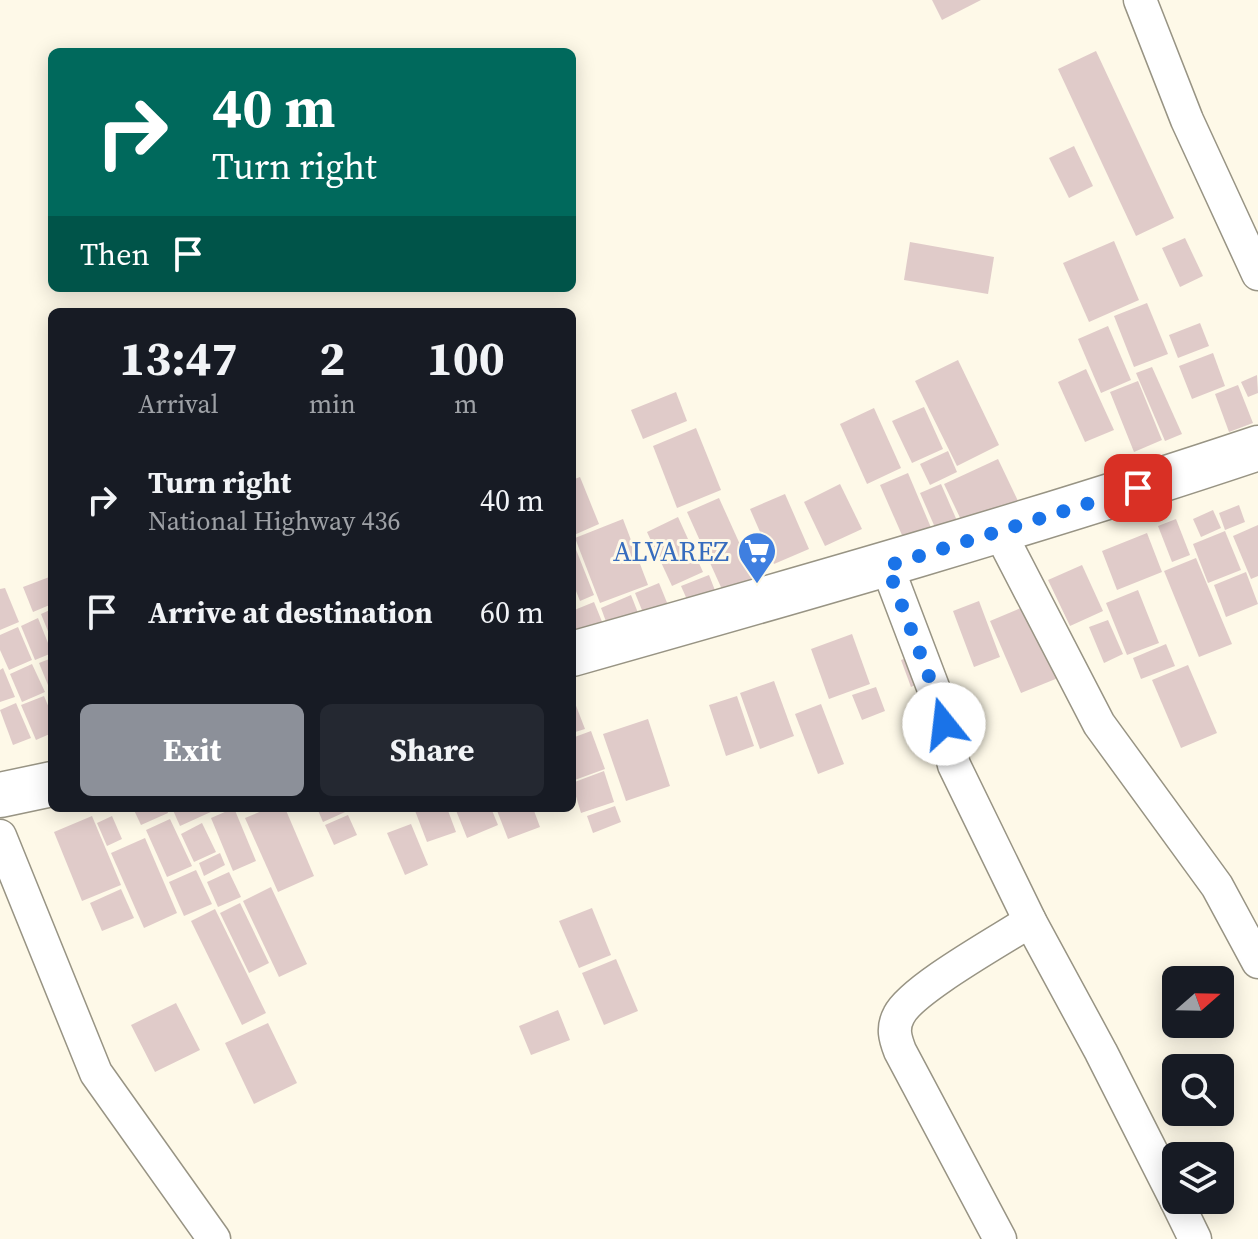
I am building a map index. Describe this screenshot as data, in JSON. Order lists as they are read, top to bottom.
{
  "places": {
    "supermarket": ["ALVAREZ"]
  },
  "north": "right",
  "page": {
    "turn": ["40 m", "Turn right"],
    "then": "Then",
    "eta": [
      "13:47",
      "Arrival",
      "2",
      "min",
      "100",
      "m"
    ],
    "list": [
      {
        "name": "Turn right",
        "note": "National Highway 436",
        "value": "40 m"
      },
      {
        "name": "Arrive at destination",
        "value": "60 m"
      }
    ],
    "buttons": ["Exit", "Share"]
  }
}
